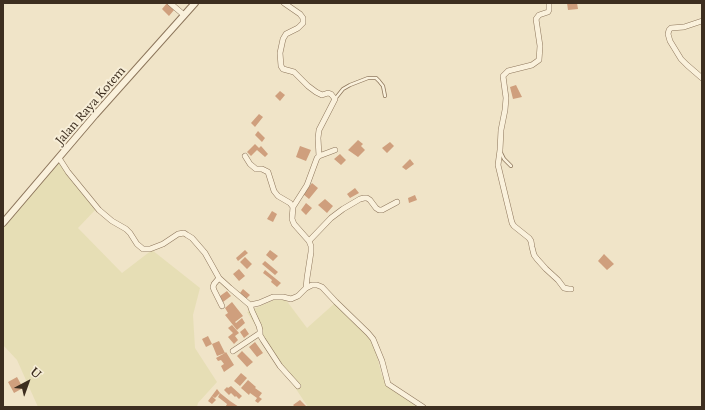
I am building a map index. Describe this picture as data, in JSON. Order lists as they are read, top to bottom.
{
  "streets": {
    "street": ["Jalan Raya Kotem"]
  },
  "north": "top right"
}
